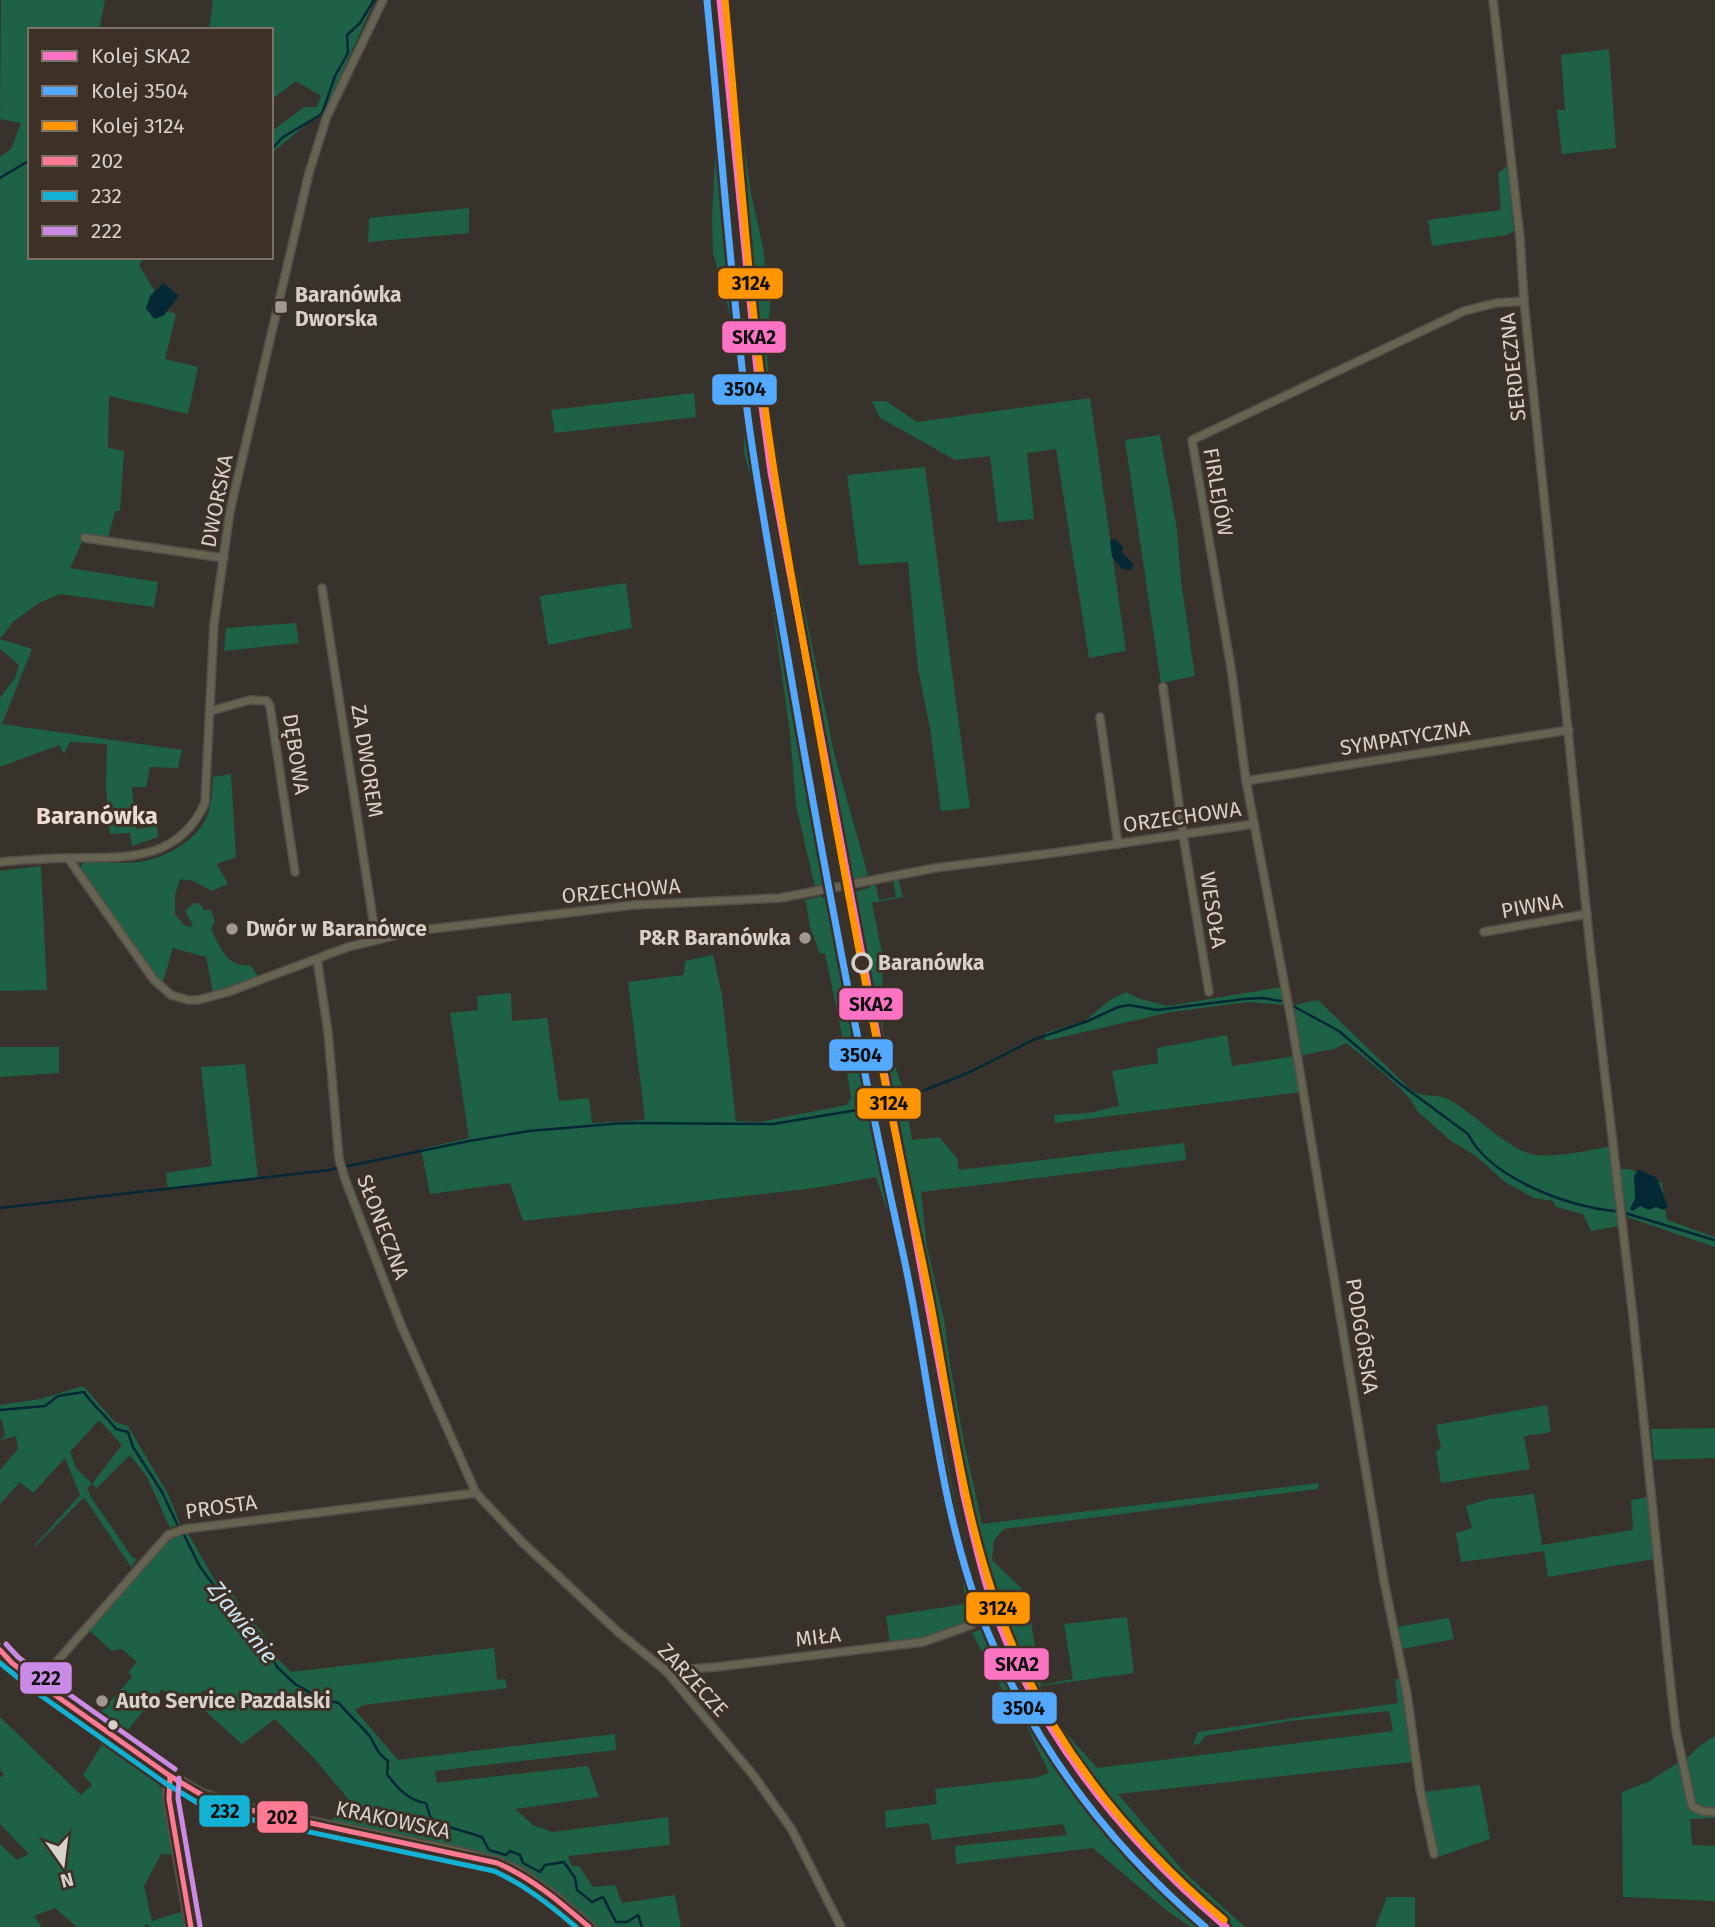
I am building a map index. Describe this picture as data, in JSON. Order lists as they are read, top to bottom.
{
  "streets": {
    "street": [
      "SERDECZNA",
      "FIRLEJÓW",
      "DWORSKA",
      "SYMPATYCZNA",
      "DĘBOWA",
      "ZA DWOREM",
      "ORZECHOWA",
      "PIWNA",
      "WESOŁA",
      "SŁONECZNA",
      "PODGÓRSKA",
      "PROSTA",
      "MIŁA",
      "ZARZECZE",
      "KRAKOWSKA"
    ]
  },
  "crossings": [
    ["SERDECZNA", "FIRLEJÓW"],
    ["SERDECZNA", "SYMPATYCZNA"],
    ["SERDECZNA", "PIWNA"],
    ["FIRLEJÓW", "SYMPATYCZNA"],
    ["FIRLEJÓW", "ORZECHOWA"],
    ["FIRLEJÓW", "PODGÓRSKA"],
    ["DWORSKA", "DĘBOWA"],
    ["DWORSKA", "ORZECHOWA"],
    ["ZA DWOREM", "ORZECHOWA"],
    ["ORZECHOWA", "WESOŁA"],
    ["ORZECHOWA", "SŁONECZNA"],
    ["ORZECHOWA", "PODGÓRSKA"],
    ["SŁONECZNA", "PROSTA"],
    ["SŁONECZNA", "ZARZECZE"],
    ["PROSTA", "ZARZECZE"],
    ["PROSTA", "KRAKOWSKA"],
    ["MIŁA", "ZARZECZE"]
  ],
  "districts": ["Baranówka"],
  "water": ["Zjawienie"],
  "places": {
    "transit": ["Baranówka Dworska"],
    "other": [
      "Dwór w Baranówce",
      "P&R Baranówka",
      "Baranówka",
      "Auto Service Pazdalski"
    ]
  },
  "lines": [
    "rail line SKA2",
    "rail line 3124",
    "rail line 3504",
    "transit line 222",
    "transit line 202",
    "transit line 232"
  ],
  "legend": [
    "Kolej SKA2",
    "Kolej 3504",
    "Kolej 3124",
    "202",
    "232",
    "222"
  ],
  "north": "bottom"
}
